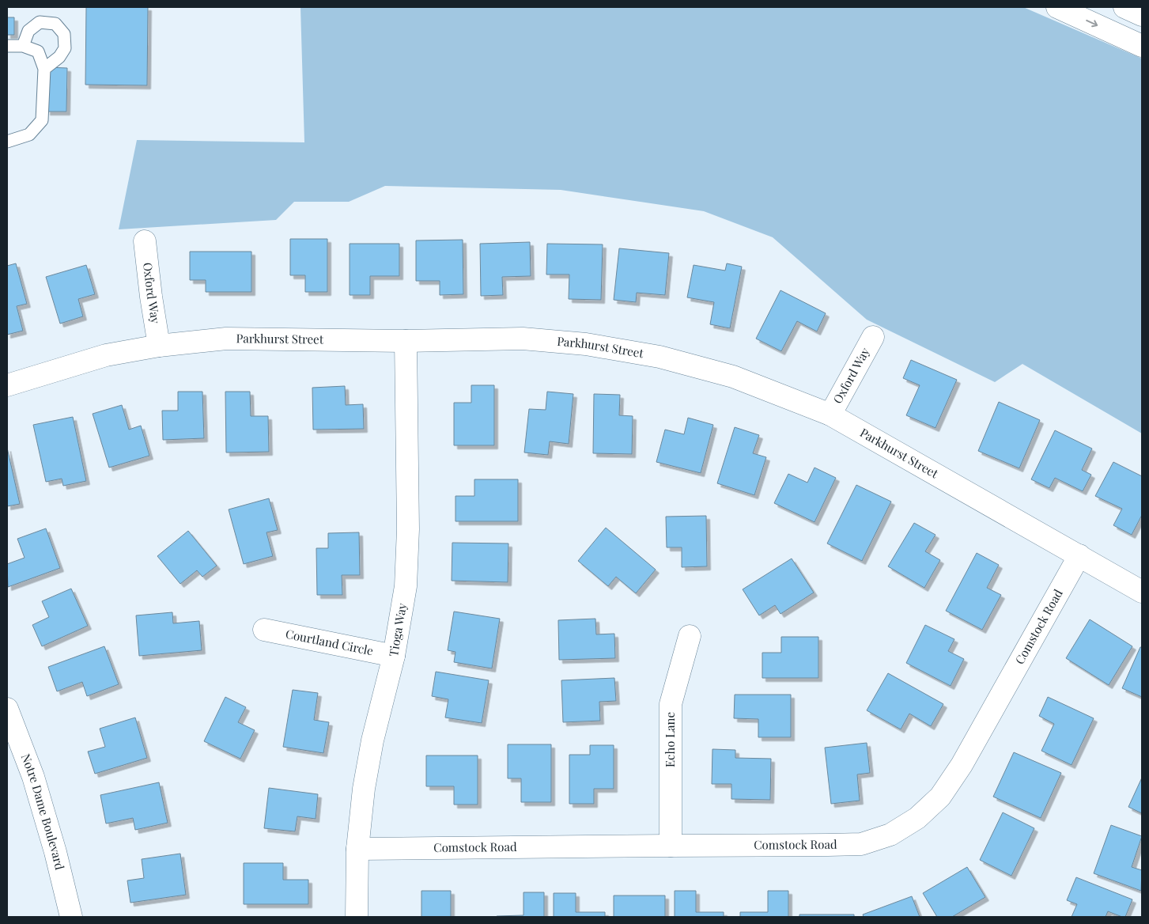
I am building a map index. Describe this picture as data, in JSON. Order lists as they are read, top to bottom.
{
  "streets": {
    "street": [
      "Oxford Way",
      "Parkhurst Street",
      "Comstock Road",
      "Tioga Way",
      "Courtland Circle",
      "Echo Lane",
      "Notre Dame Boulevard"
    ]
  },
  "crossings": [
    ["Oxford Way", "Parkhurst Street"],
    ["Parkhurst Street", "Comstock Road"],
    ["Parkhurst Street", "Tioga Way"],
    ["Comstock Road", "Tioga Way"],
    ["Comstock Road", "Echo Lane"],
    ["Tioga Way", "Courtland Circle"]
  ]
}
